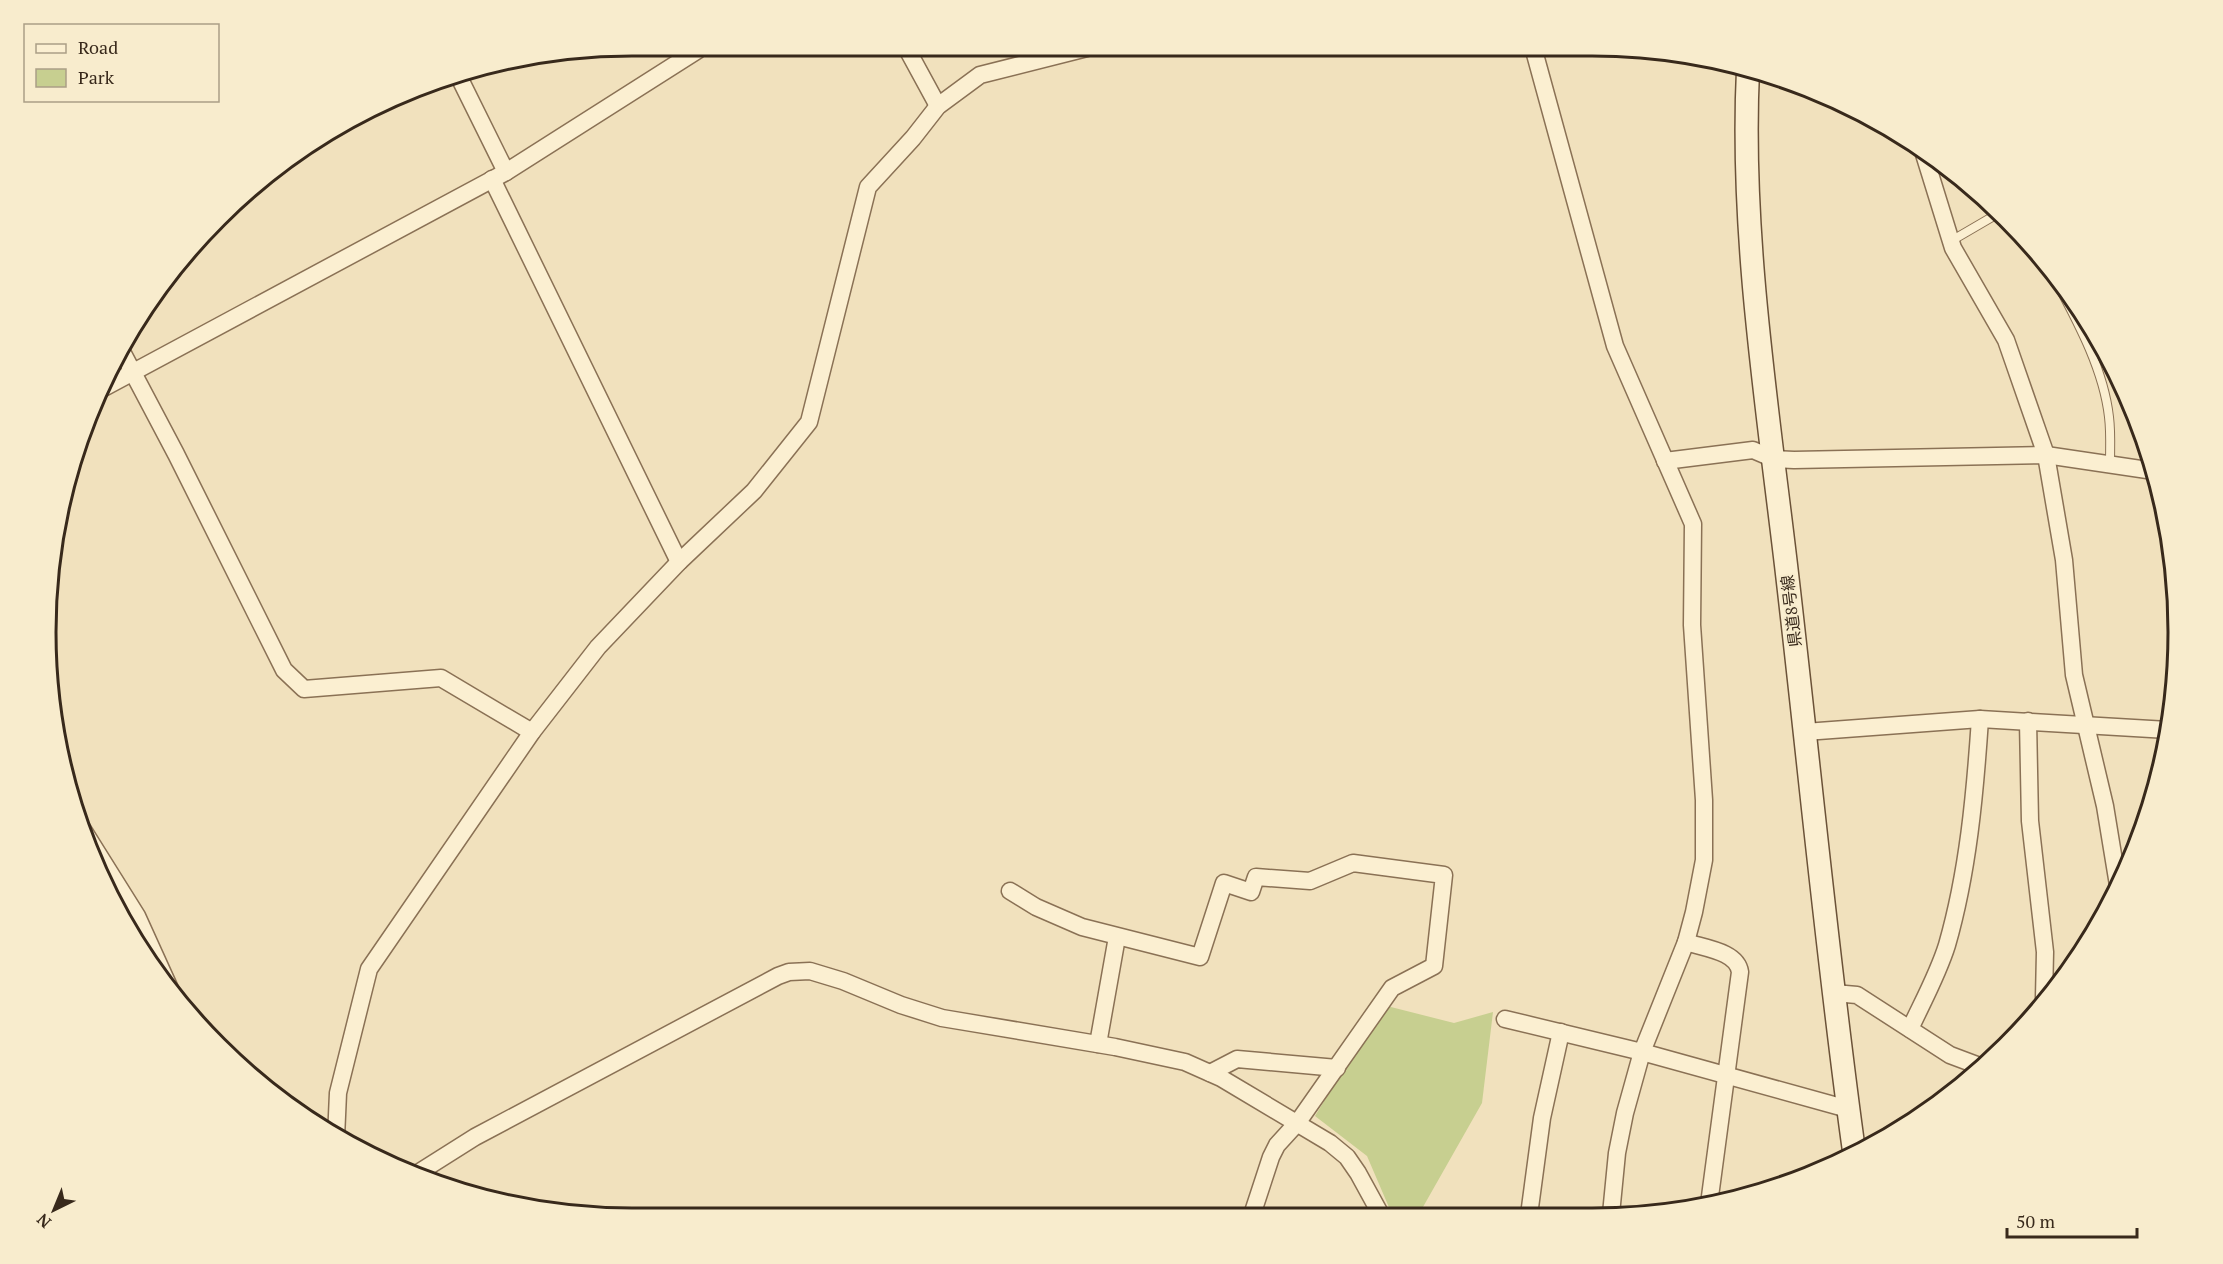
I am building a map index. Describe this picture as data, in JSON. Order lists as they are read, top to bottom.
{
  "streets": {
    "main road": ["県道8号線"]
  },
  "legend": ["Road", "Park"],
  "scale_bar": "50 m",
  "north": "bottom left"
}
